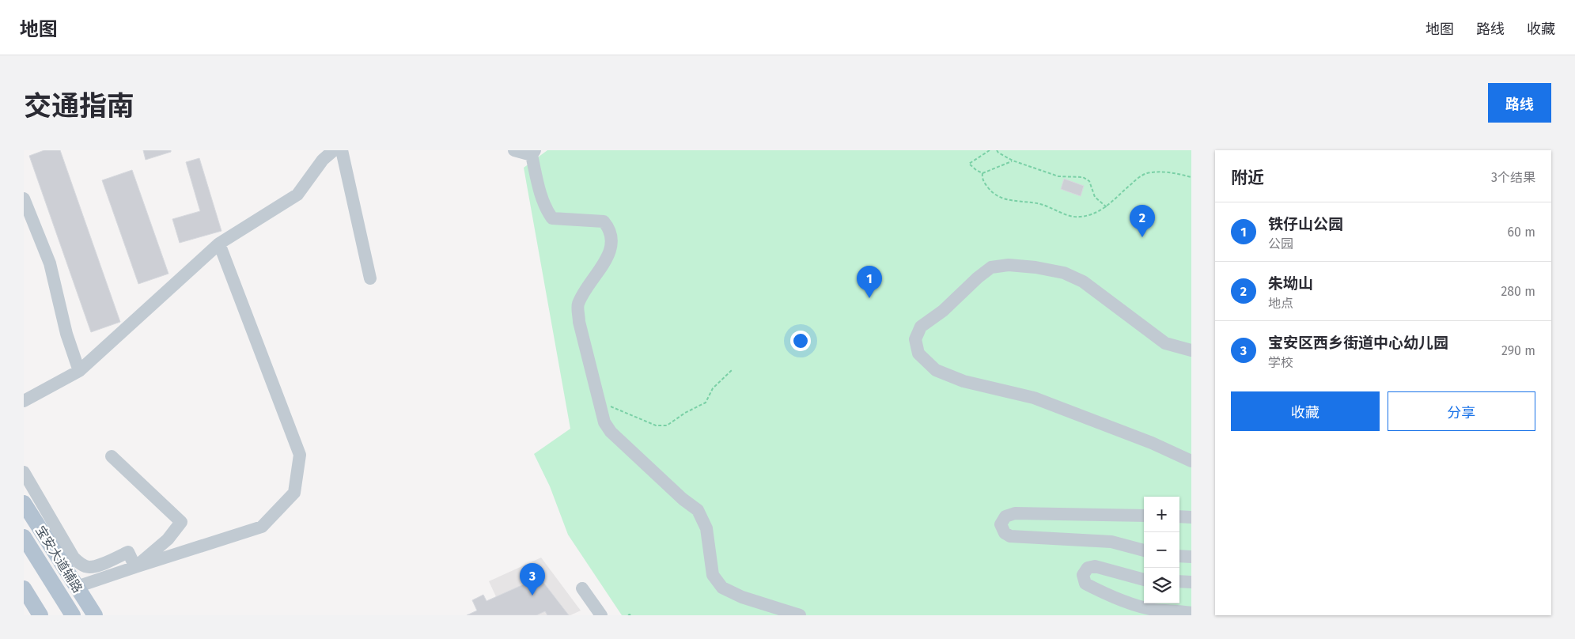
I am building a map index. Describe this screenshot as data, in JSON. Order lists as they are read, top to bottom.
{
  "streets": {
    "main road": ["宝安大道辅路"]
  },
  "page": {
    "header": "地图",
    "nav": ["地图", "路线", "收藏"],
    "title": "交通指南",
    "buttons": [
      "路线",
      ["收藏", "分享"]
    ],
    "heading": ["附近", "3个结果"],
    "list": [
      {
        "mark": "1",
        "name": "铁仔山公园",
        "note": "公园",
        "value": "60 m"
      },
      {
        "mark": "2",
        "name": "朱坳山",
        "note": "地点",
        "value": "280 m"
      },
      {
        "mark": "3",
        "name": "宝安区西乡街道中心幼儿园",
        "note": "学校",
        "value": "290 m"
      }
    ],
    "pins": ["2", "1", "3"],
    "map_buttons": ["+", "−"]
  }
}
